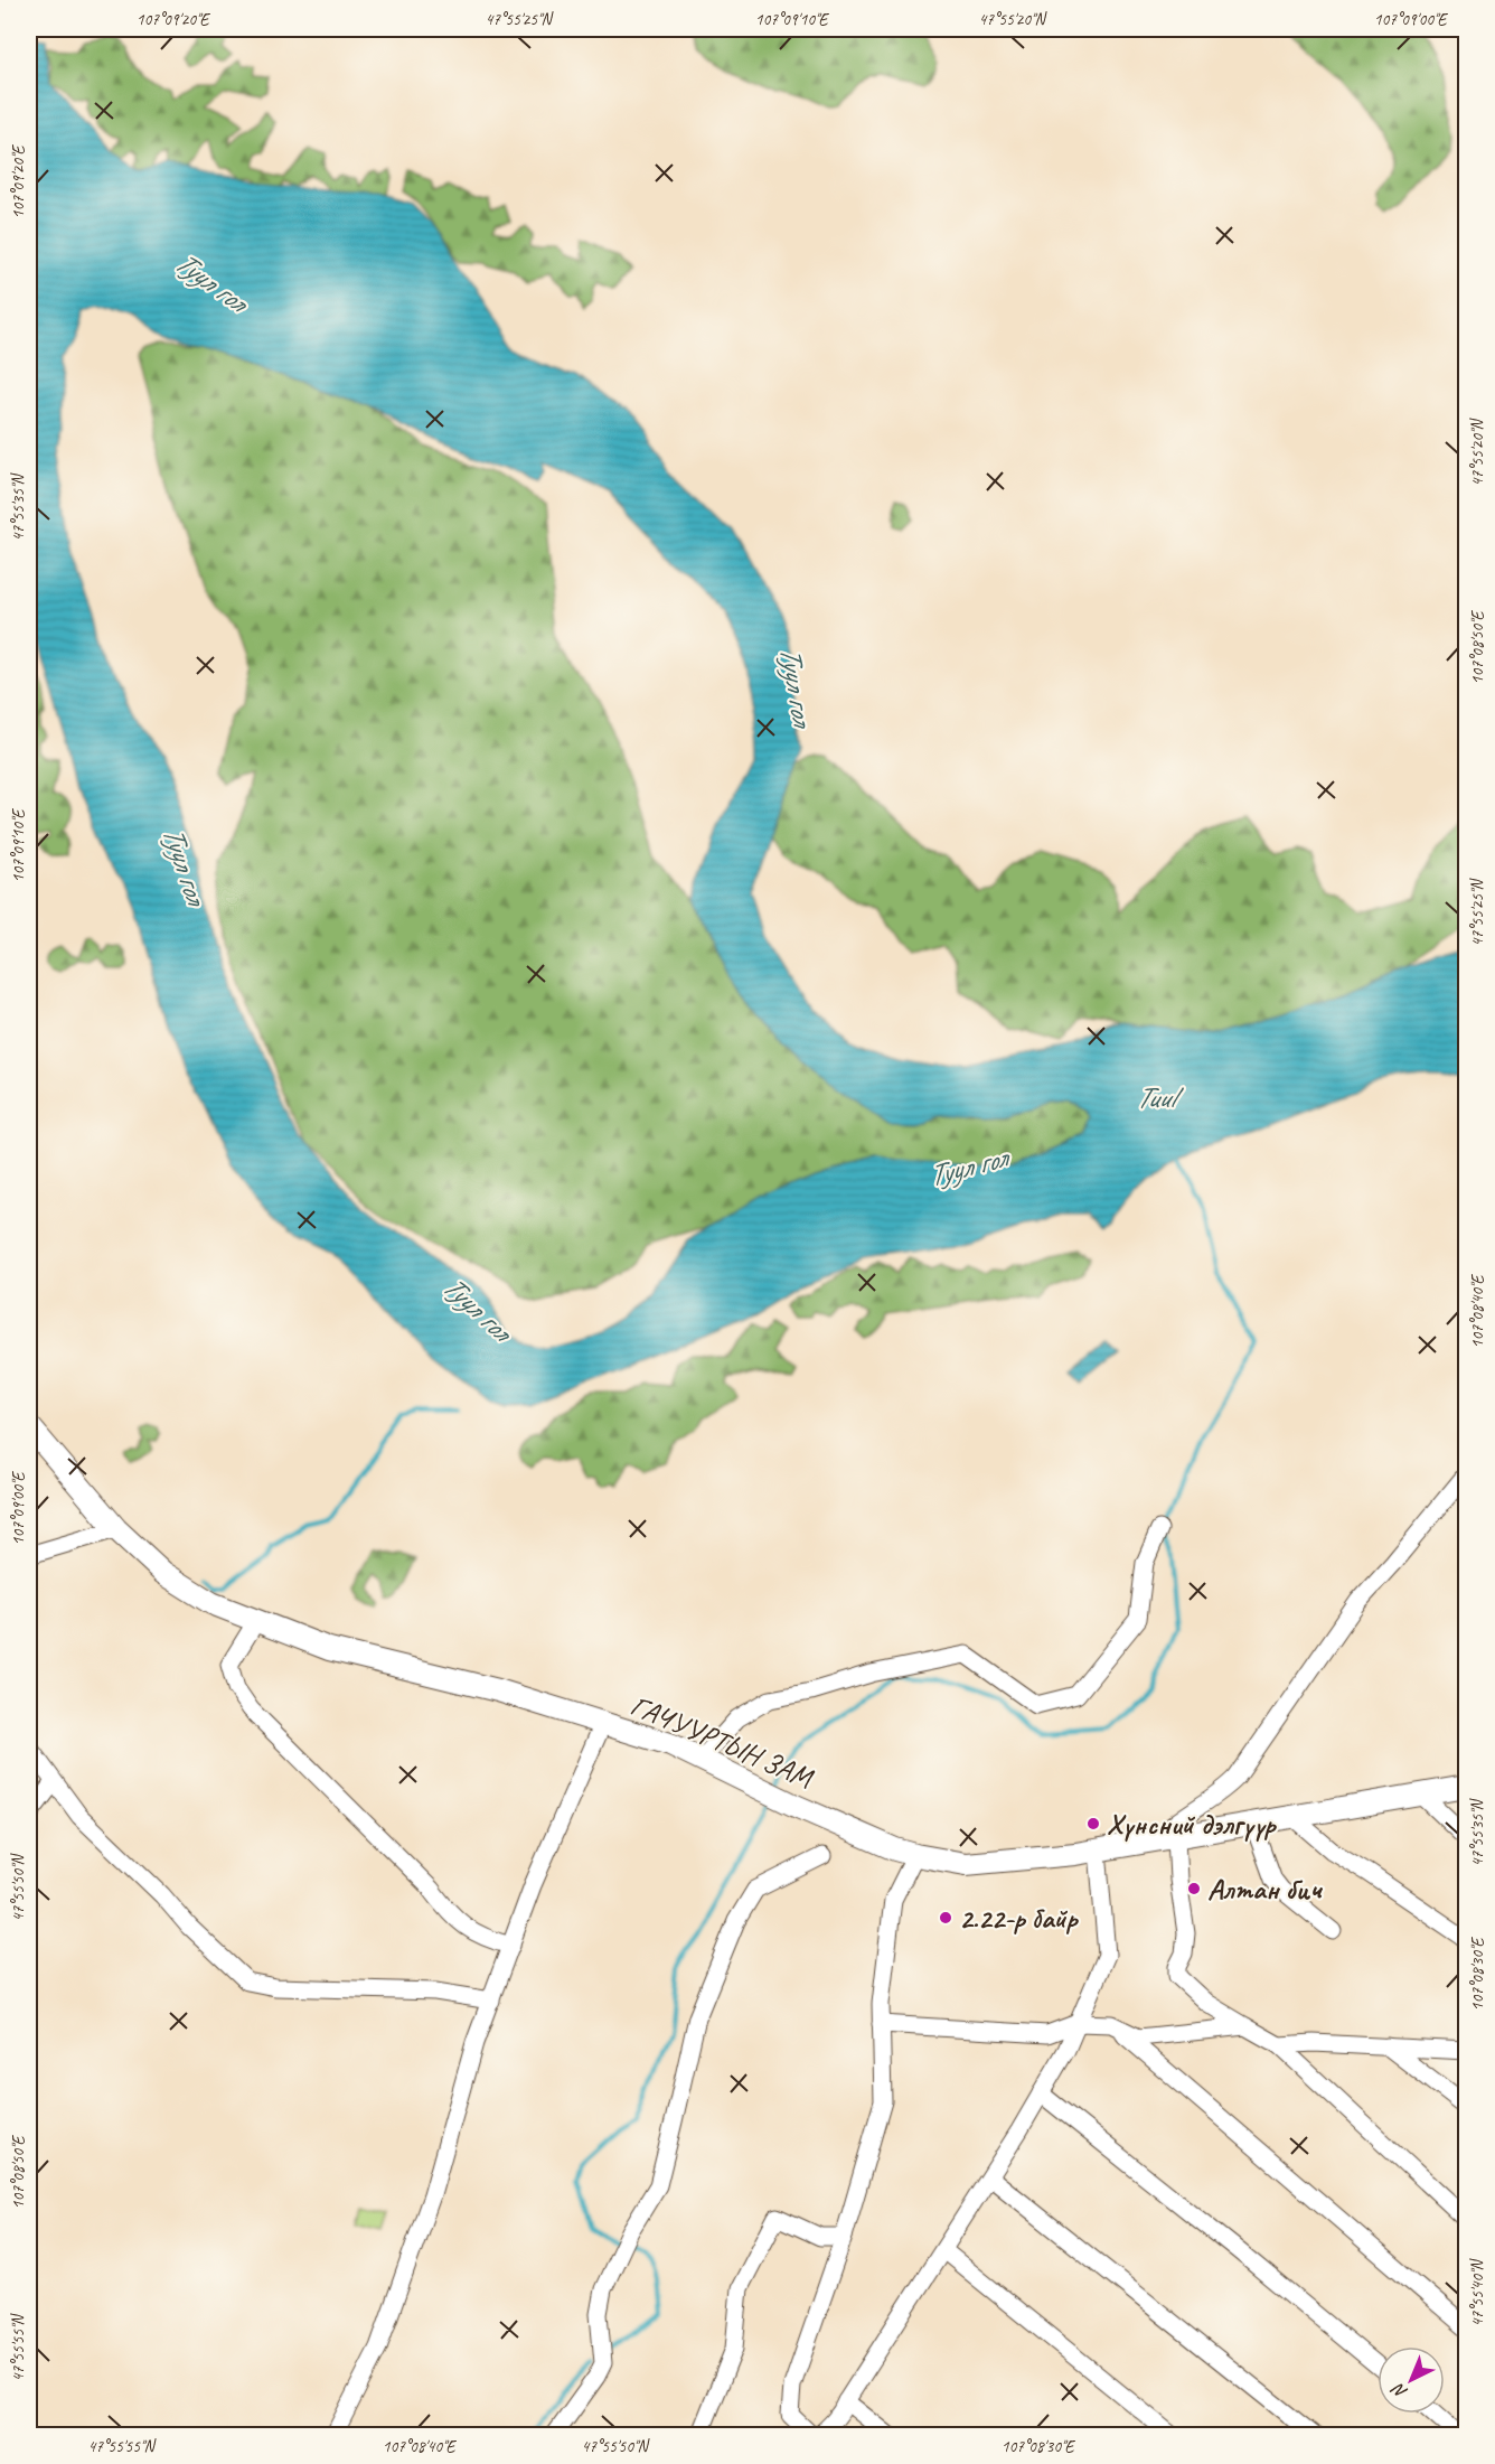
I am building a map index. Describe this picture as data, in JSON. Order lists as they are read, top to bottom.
{
  "streets": {
    "main road": ["ГАЧУУРТЫН ЗАМ"]
  },
  "water": ["Туул гол", "Tuul"],
  "places": ["Хүнсний дэлгүүр", "Алтан бич", "2.22-р байр"],
  "north": "bottom left",
  "coordinates": [
    "107°09'20\"E",
    "47°55'25\"N",
    "107°09'10\"E",
    "47°55'20\"N",
    "107°09'00\"E",
    "47°55'35\"N",
    "107°08'50\"E",
    "107°08'40\"E",
    "47°55'50\"N",
    "107°08'30\"E",
    "47°55'40\"N",
    "47°55'55\"N"
  ]
}
